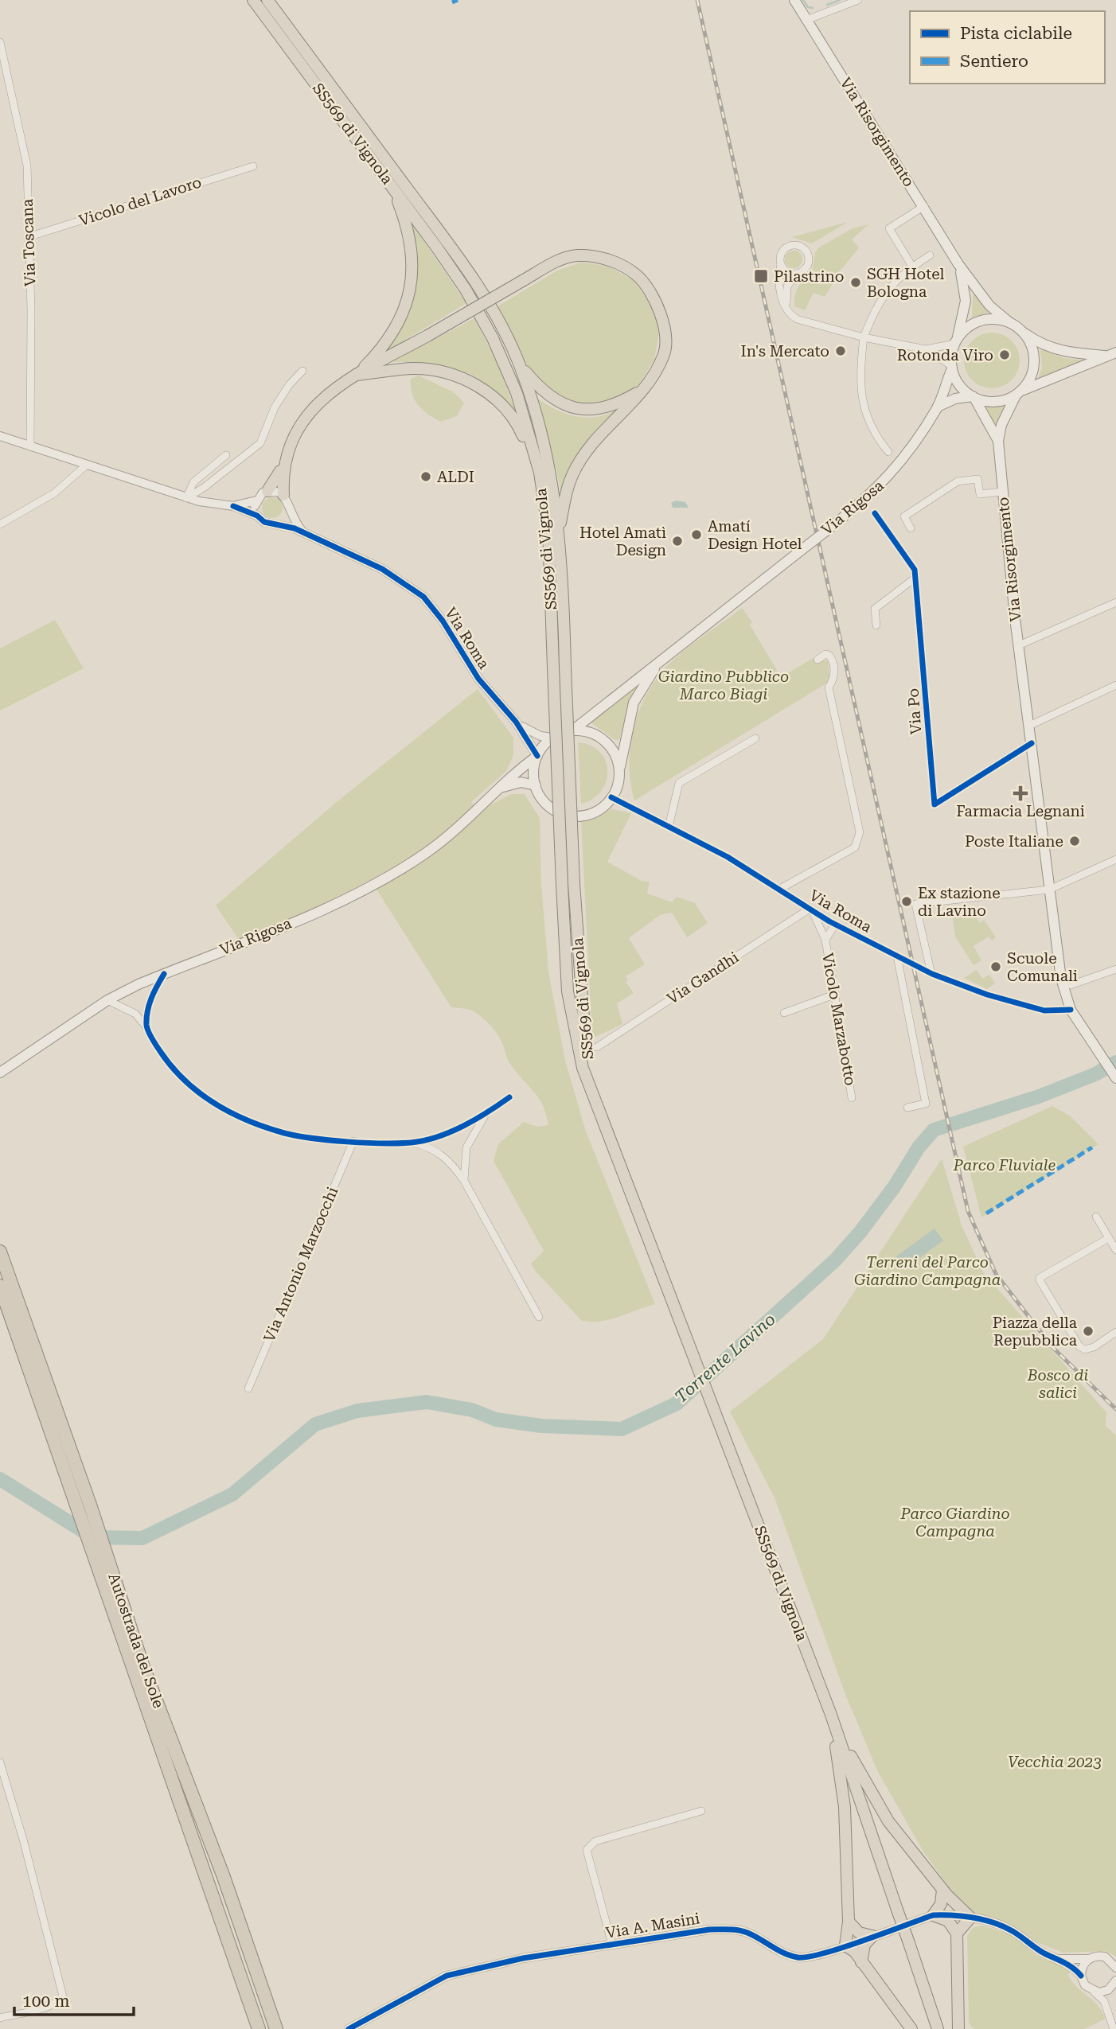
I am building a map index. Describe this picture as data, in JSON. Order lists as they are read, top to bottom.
{
  "streets": {
    "highway": ["SS569 di Vignola", "Autostrada del Sole"],
    "main road": ["Via Risorgimento", "Via Rigosa"],
    "street": [
      "Vicolo del Lavoro",
      "Via Toscana",
      "Via Roma",
      "Via Po",
      "Via Gandhi",
      "Vicolo Marzabotto",
      "Via Antonio Marzocchi",
      "Via A. Masini"
    ]
  },
  "crossings": [
    ["Via Risorgimento", "Via Rigosa"],
    ["Via Risorgimento", "Via Roma"],
    ["Via Risorgimento", "Via Po"],
    ["Vicolo del Lavoro", "Via Toscana"],
    ["Via Toscana", "Via Roma"],
    ["Via Rigosa", "Via Roma"],
    ["Via Roma", "Via Gandhi"],
    ["Via Roma", "Vicolo Marzabotto"],
    ["Via Gandhi", "Vicolo Marzabotto"]
  ],
  "water": ["Torrente Lavino"],
  "parks": [
    "Giardino Pubblico Marco Biagi",
    "Parco Fluviale",
    "Terreni del Parco Giardino Campagna",
    "Bosco di salici",
    "Parco Giardino Campagna",
    "Vecchia 2023"
  ],
  "places": {
    "transit": ["Pilastrino"],
    "other": [
      "SGH Hotel Bologna",
      "In's Mercato",
      "Rotonda Viro",
      "ALDI",
      "Amatí Design Hotel",
      "Hotel Amatì Design",
      "Poste Italiane",
      "Ex stazione di Lavino",
      "Scuole Comunali",
      "Piazza della Repubblica"
    ],
    "health": ["Farmacia Legnani"]
  },
  "legend": ["Pista ciclabile", "Sentiero"],
  "scale_bar": "100 m"
}
